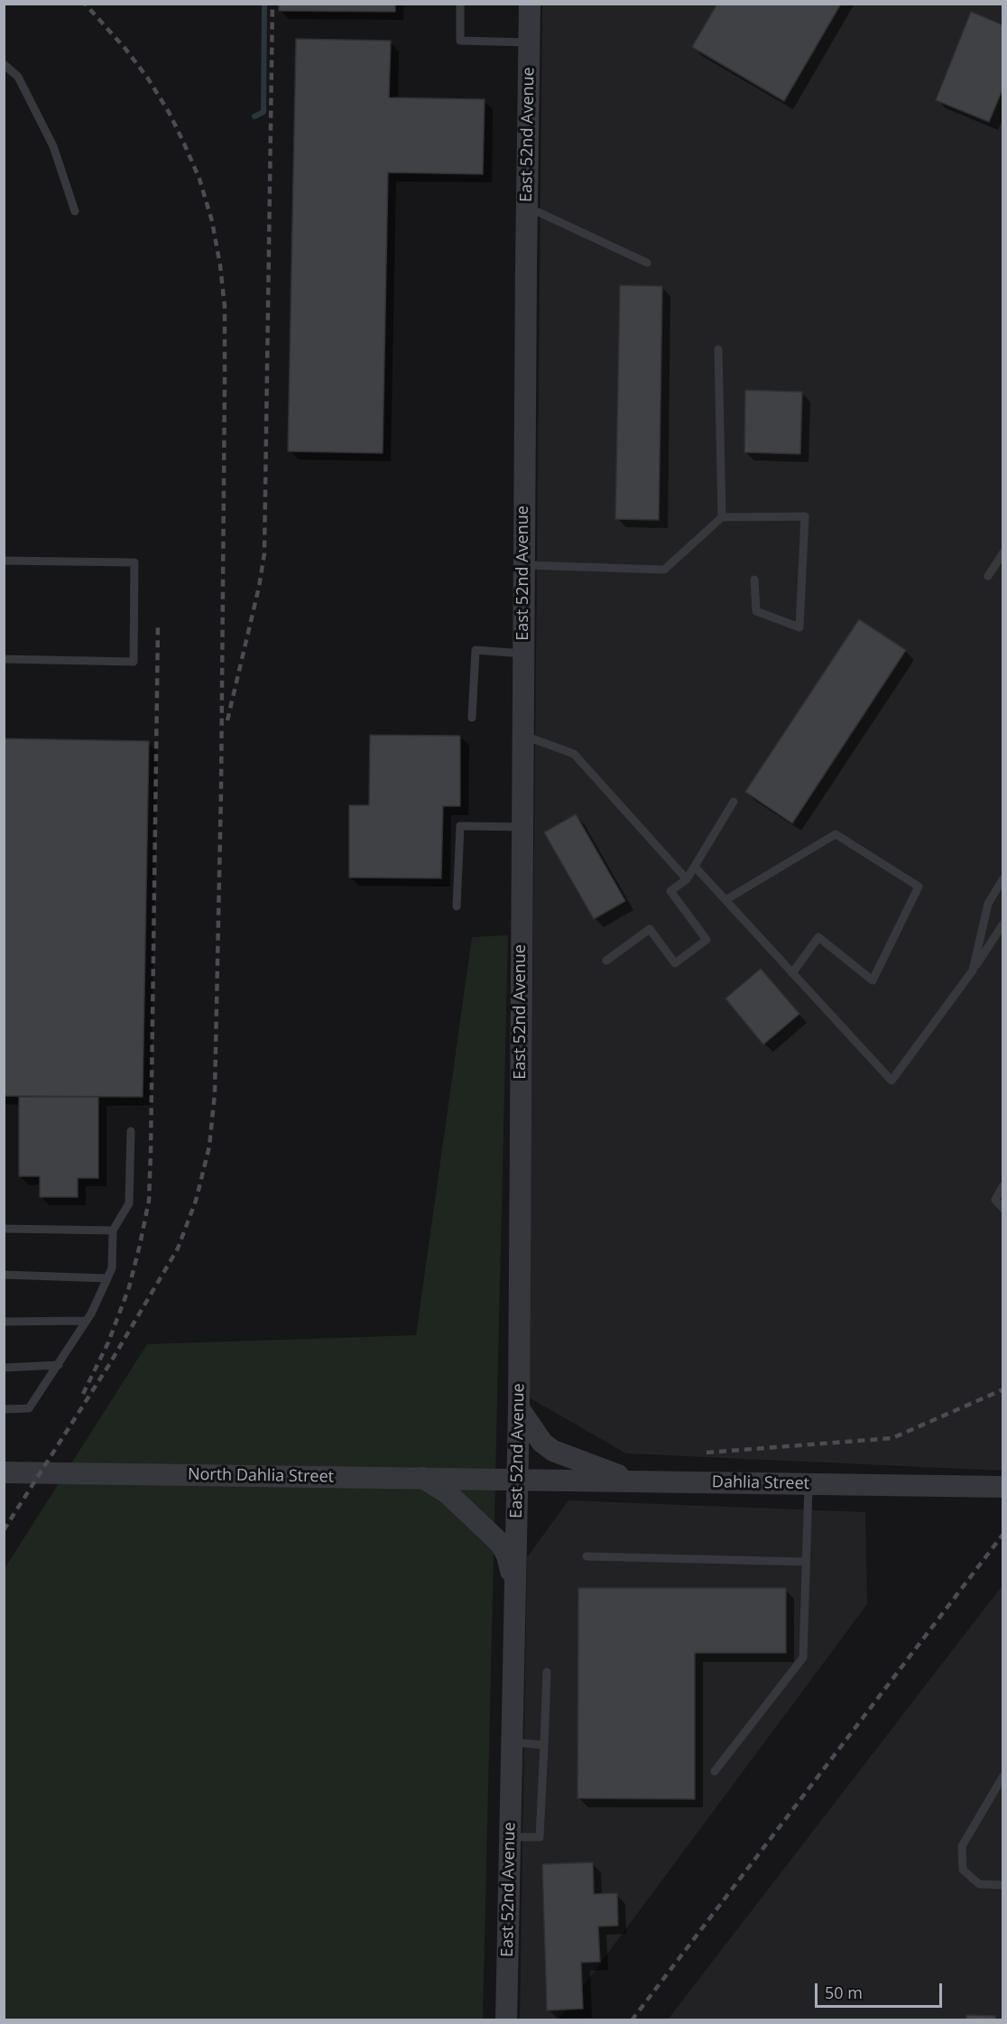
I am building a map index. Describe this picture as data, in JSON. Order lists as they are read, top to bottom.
{
  "streets": {
    "street": ["East 52nd Avenue", "North Dahlia Street", "Dahlia Street"]
  },
  "crossings": [
    ["East 52nd Avenue", "North Dahlia Street"],
    ["East 52nd Avenue", "Dahlia Street"],
    ["North Dahlia Street", "Dahlia Street"]
  ],
  "scale_bar": "50 m"
}
